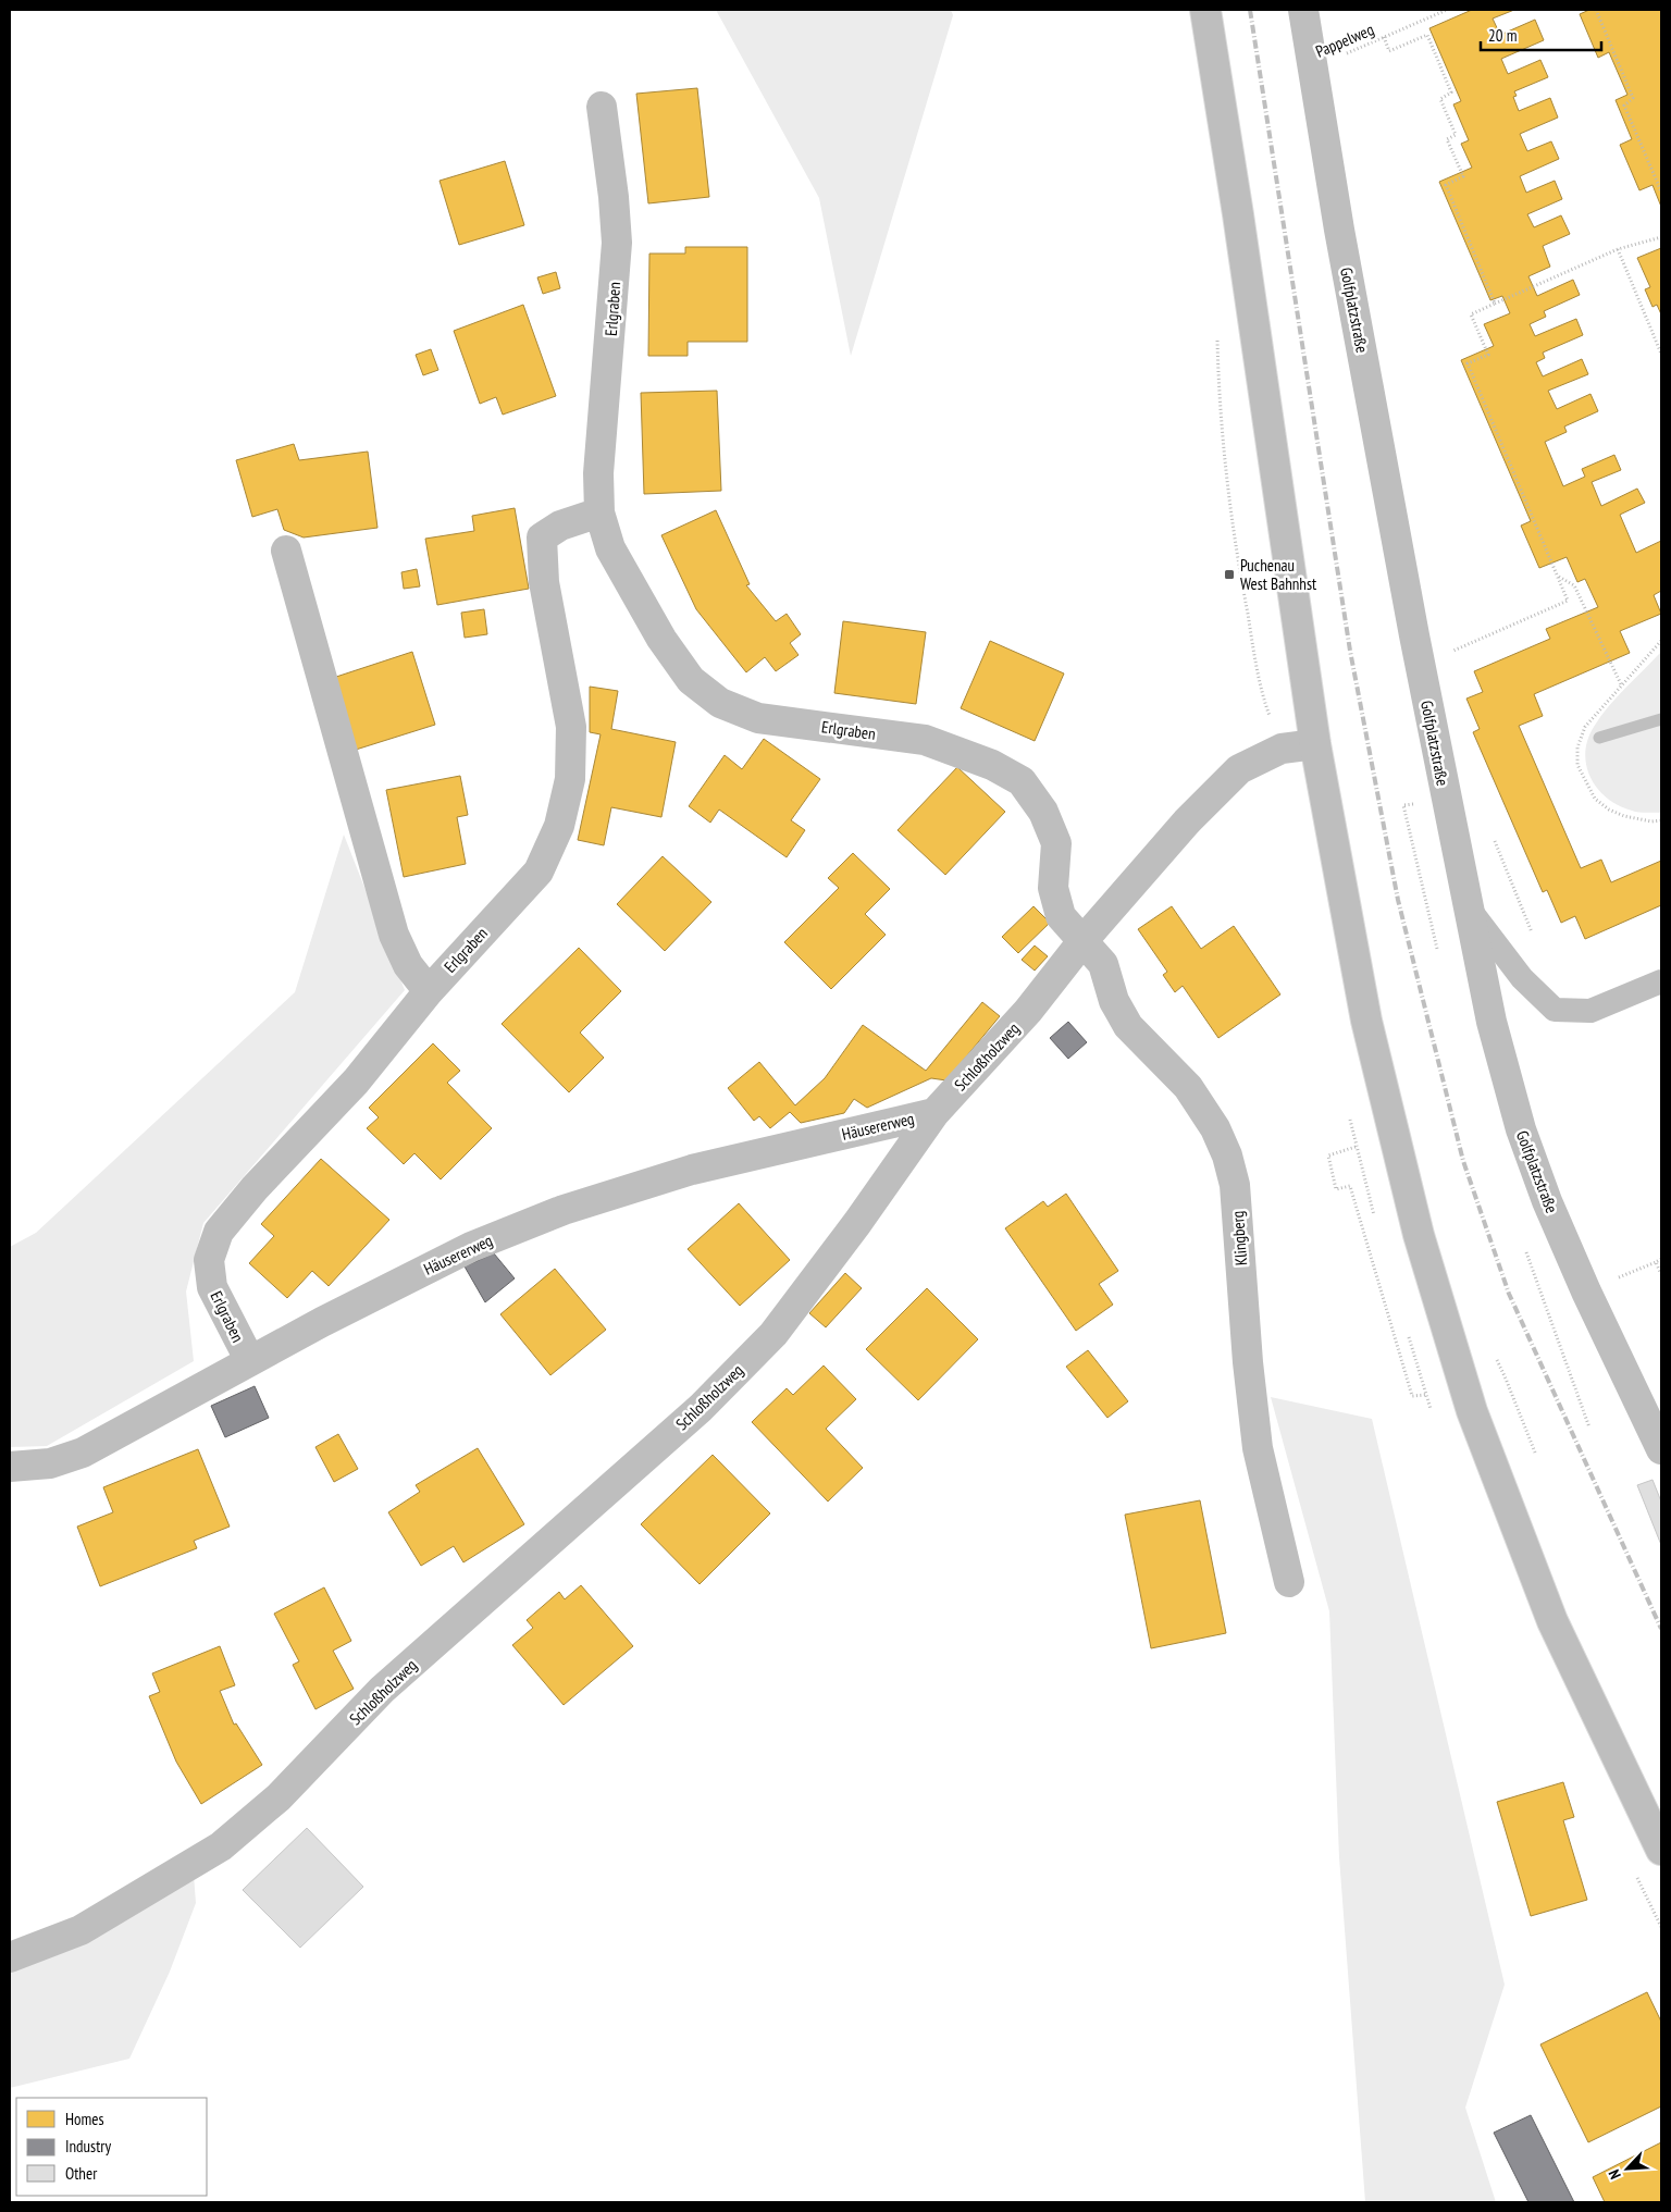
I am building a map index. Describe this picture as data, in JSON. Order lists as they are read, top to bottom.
{
  "streets": {
    "street": [
      "Erlgraben",
      "Golfplatzstraße",
      "Schloßholzweg",
      "Häusererweg",
      "Klingberg"
    ],
    "path": ["Pappelweg"]
  },
  "crossings": [
    ["Pappelweg", "Golfplatzstraße"],
    ["Erlgraben", "Schloßholzweg"],
    ["Erlgraben", "Häusererweg"],
    ["Erlgraben", "Klingberg"],
    ["Schloßholzweg", "Häusererweg"],
    ["Schloßholzweg", "Klingberg"]
  ],
  "places": {
    "transit": ["Puchenau West Bahnhst"]
  },
  "legend": ["Homes", "Industry", "Other"],
  "scale_bar": "20 m",
  "north": "bottom left"
}
